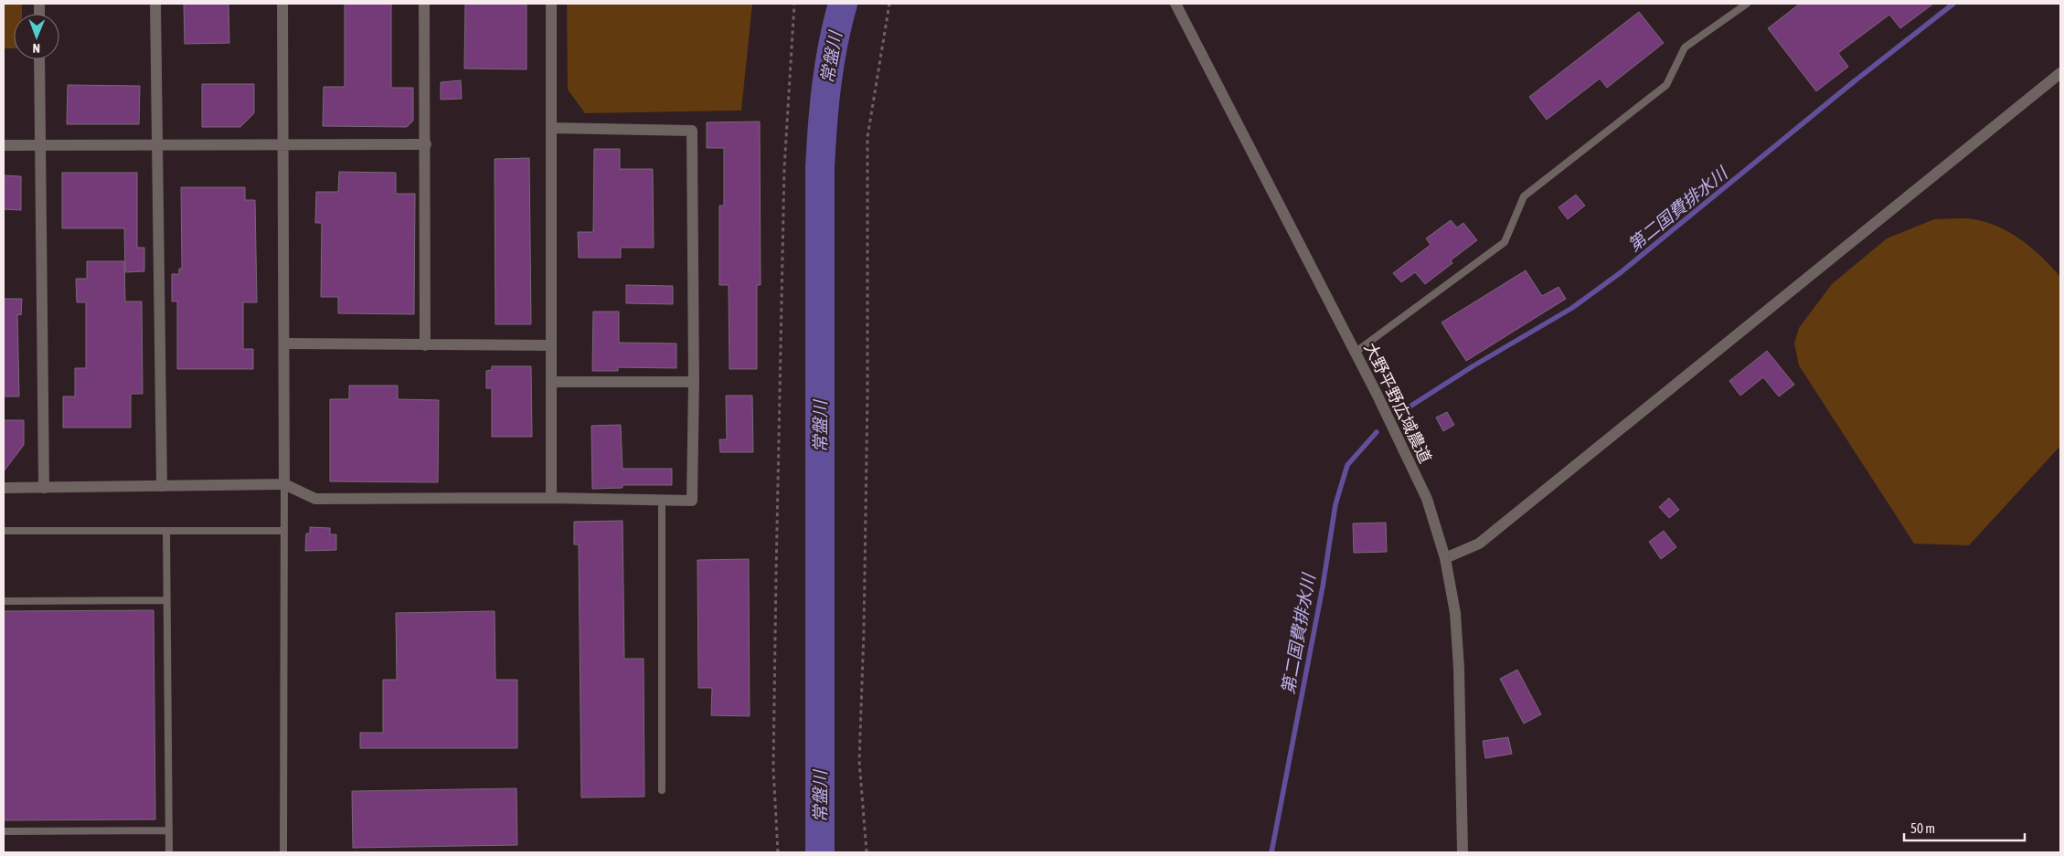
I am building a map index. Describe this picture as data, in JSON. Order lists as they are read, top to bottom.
{
  "streets": {
    "street": ["大野平野広域農道"]
  },
  "water": ["常盤川", "第二国費排水川"],
  "scale_bar": "50 m",
  "north": "bottom"
}
